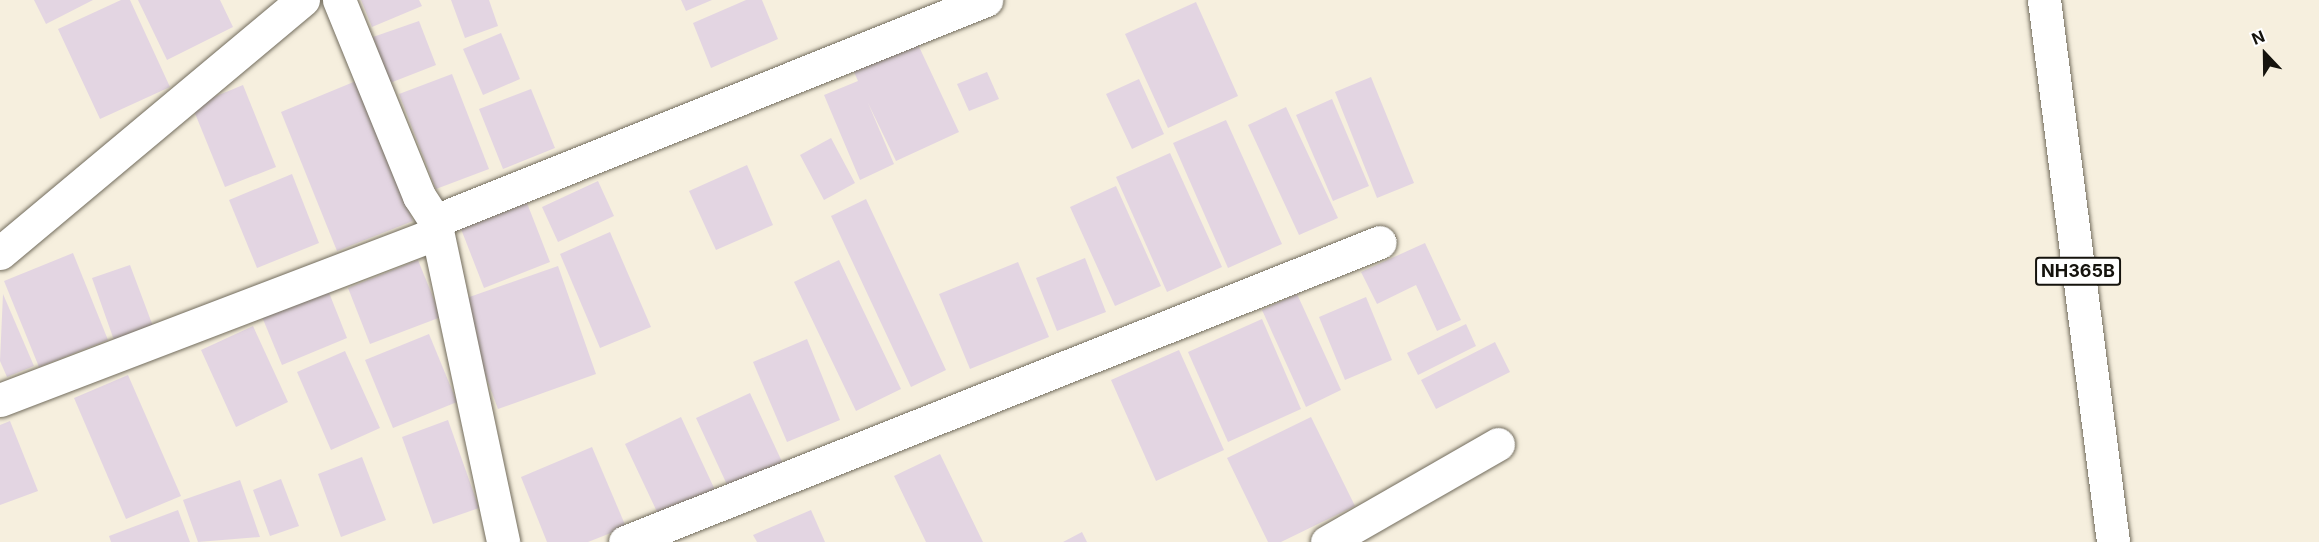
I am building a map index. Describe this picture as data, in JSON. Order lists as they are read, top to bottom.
{
  "streets": {
    "main road": ["NH365B"]
  },
  "north": "top"
}
